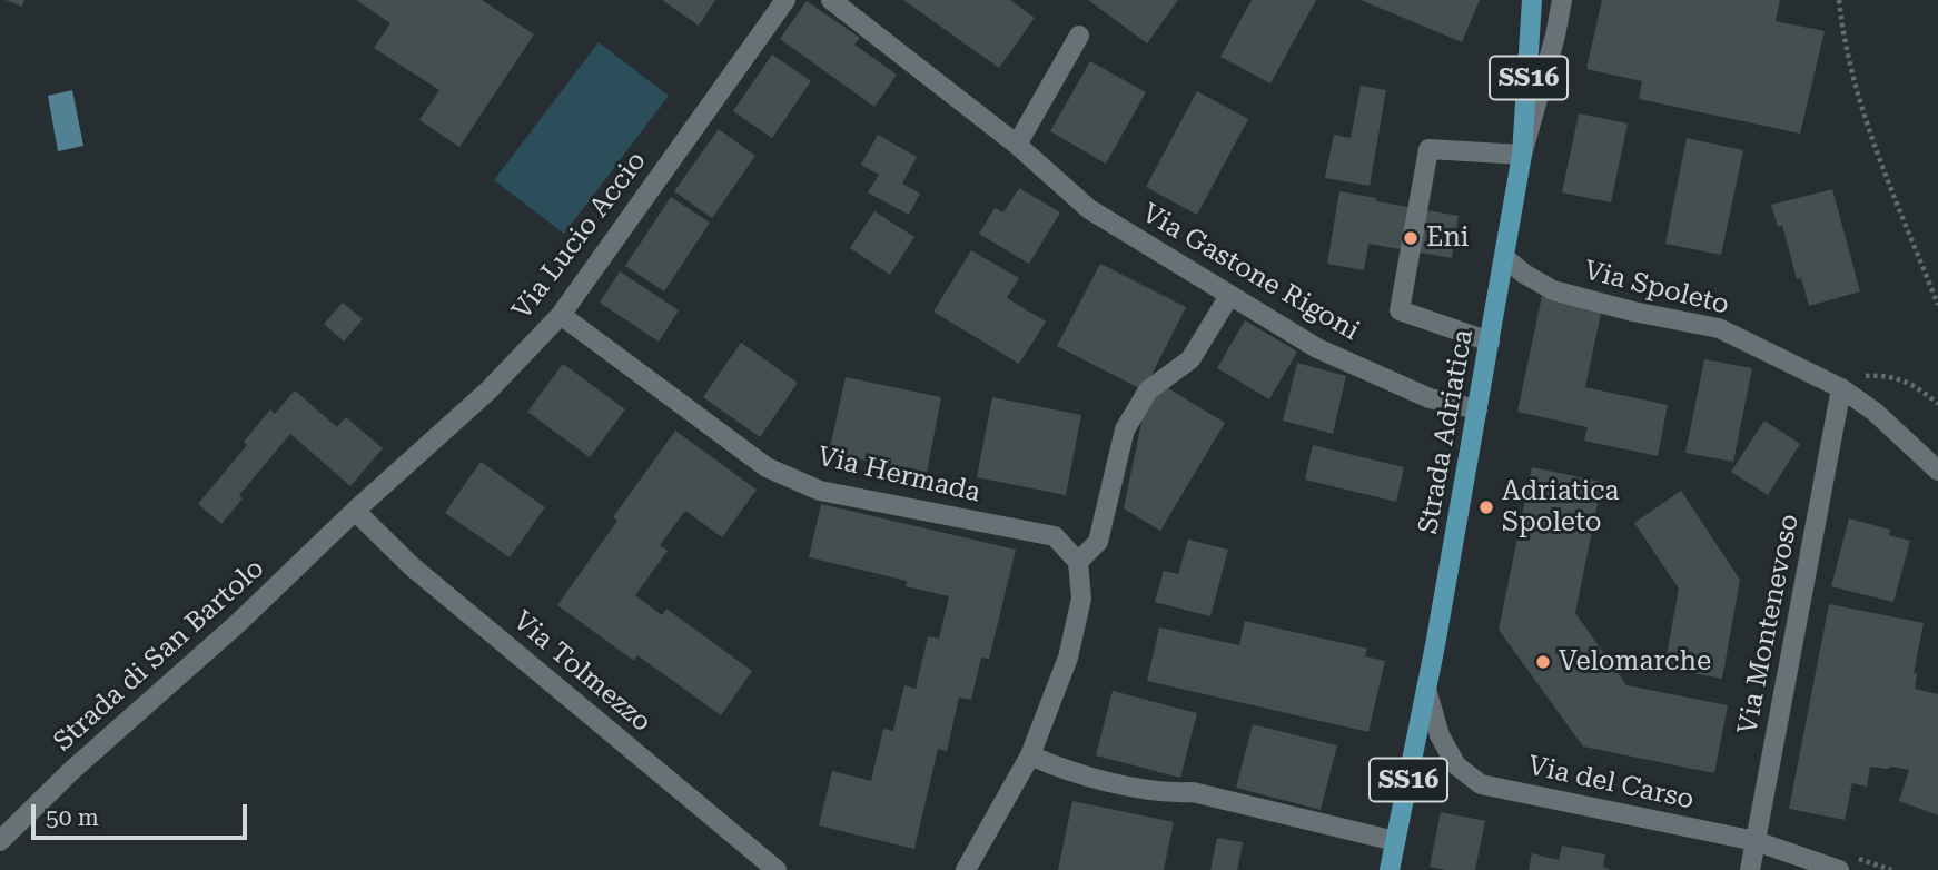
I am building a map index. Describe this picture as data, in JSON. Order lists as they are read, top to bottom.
{
  "streets": {
    "main road": ["SS16", "Strada Adriatica"],
    "street": [
      "Via Lucio Accio",
      "Via Gastone Rigoni",
      "Via Spoleto",
      "Via Hermada",
      "Via Montenevoso",
      "Strada di San Bartolo",
      "Via Tolmezzo",
      "Via del Carso"
    ]
  },
  "crossings": [
    ["Via Lucio Accio", "Via Hermada"],
    ["Via Lucio Accio", "Strada di San Bartolo"],
    ["Via Lucio Accio", "Via Tolmezzo"],
    ["Via Gastone Rigoni", "Strada Adriatica"],
    ["Via Spoleto", "Strada Adriatica"],
    ["Via Spoleto", "Via Montenevoso"],
    ["Strada Adriatica", "Via del Carso"],
    ["Via Montenevoso", "Via del Carso"],
    ["Strada di San Bartolo", "Via Tolmezzo"]
  ],
  "places": ["Eni", "Adriatica Spoleto", "Velomarche"],
  "scale_bar": "50 m"
}
